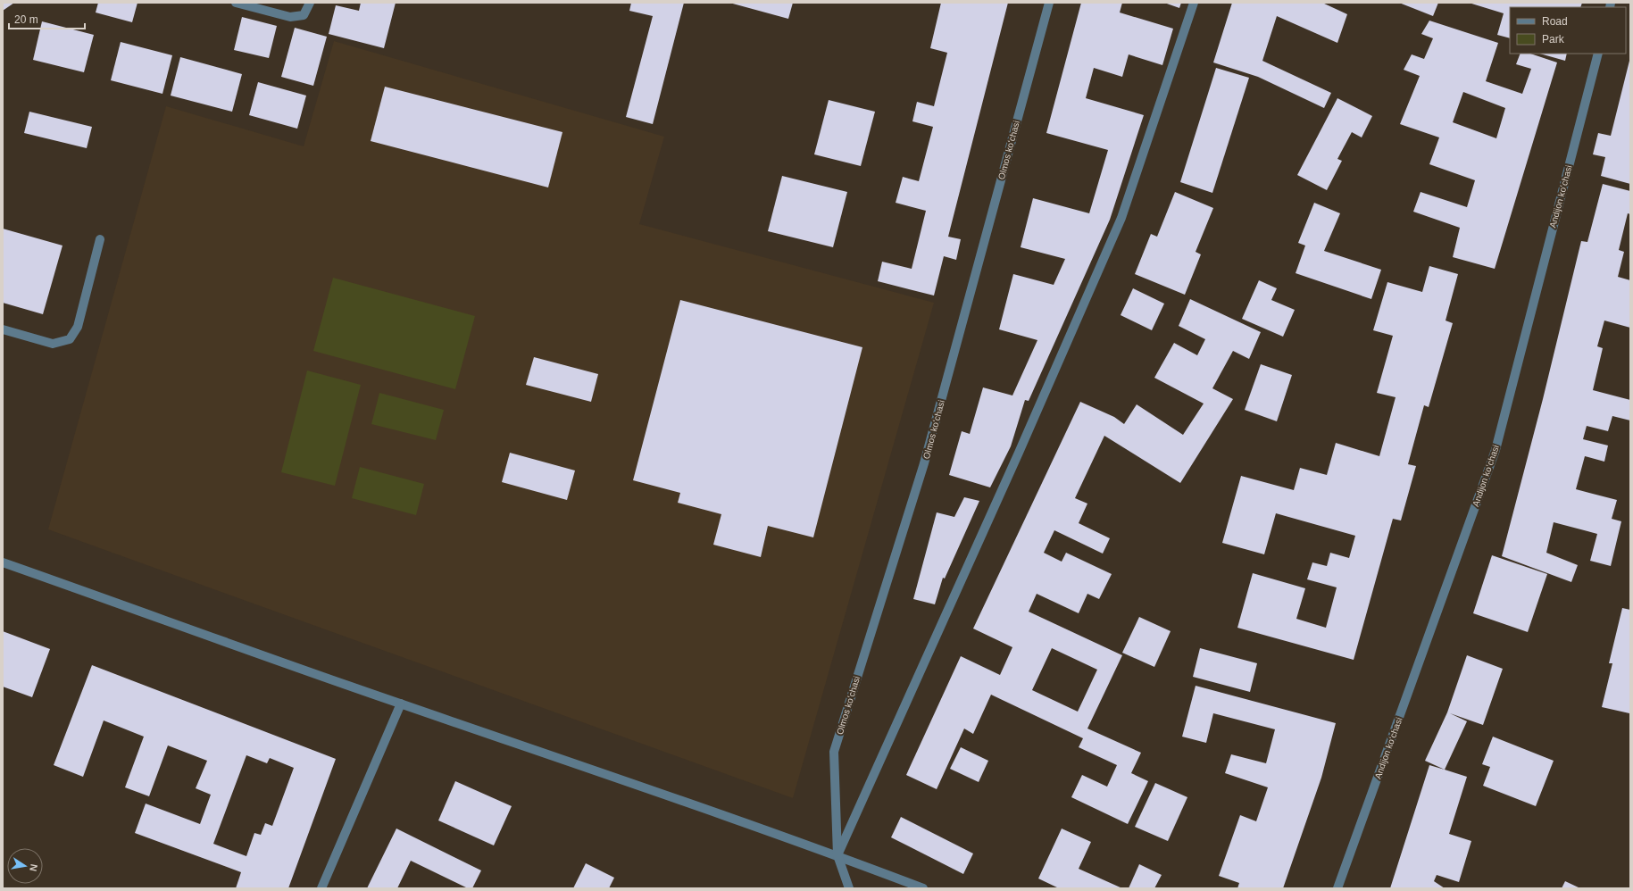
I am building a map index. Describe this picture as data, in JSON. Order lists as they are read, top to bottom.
{
  "streets": {
    "street": ["Olmos koʻchasi", "Andijon koʻchasi"]
  },
  "legend": ["Road", "Park"],
  "scale_bar": "20 m",
  "north": "right"
}
